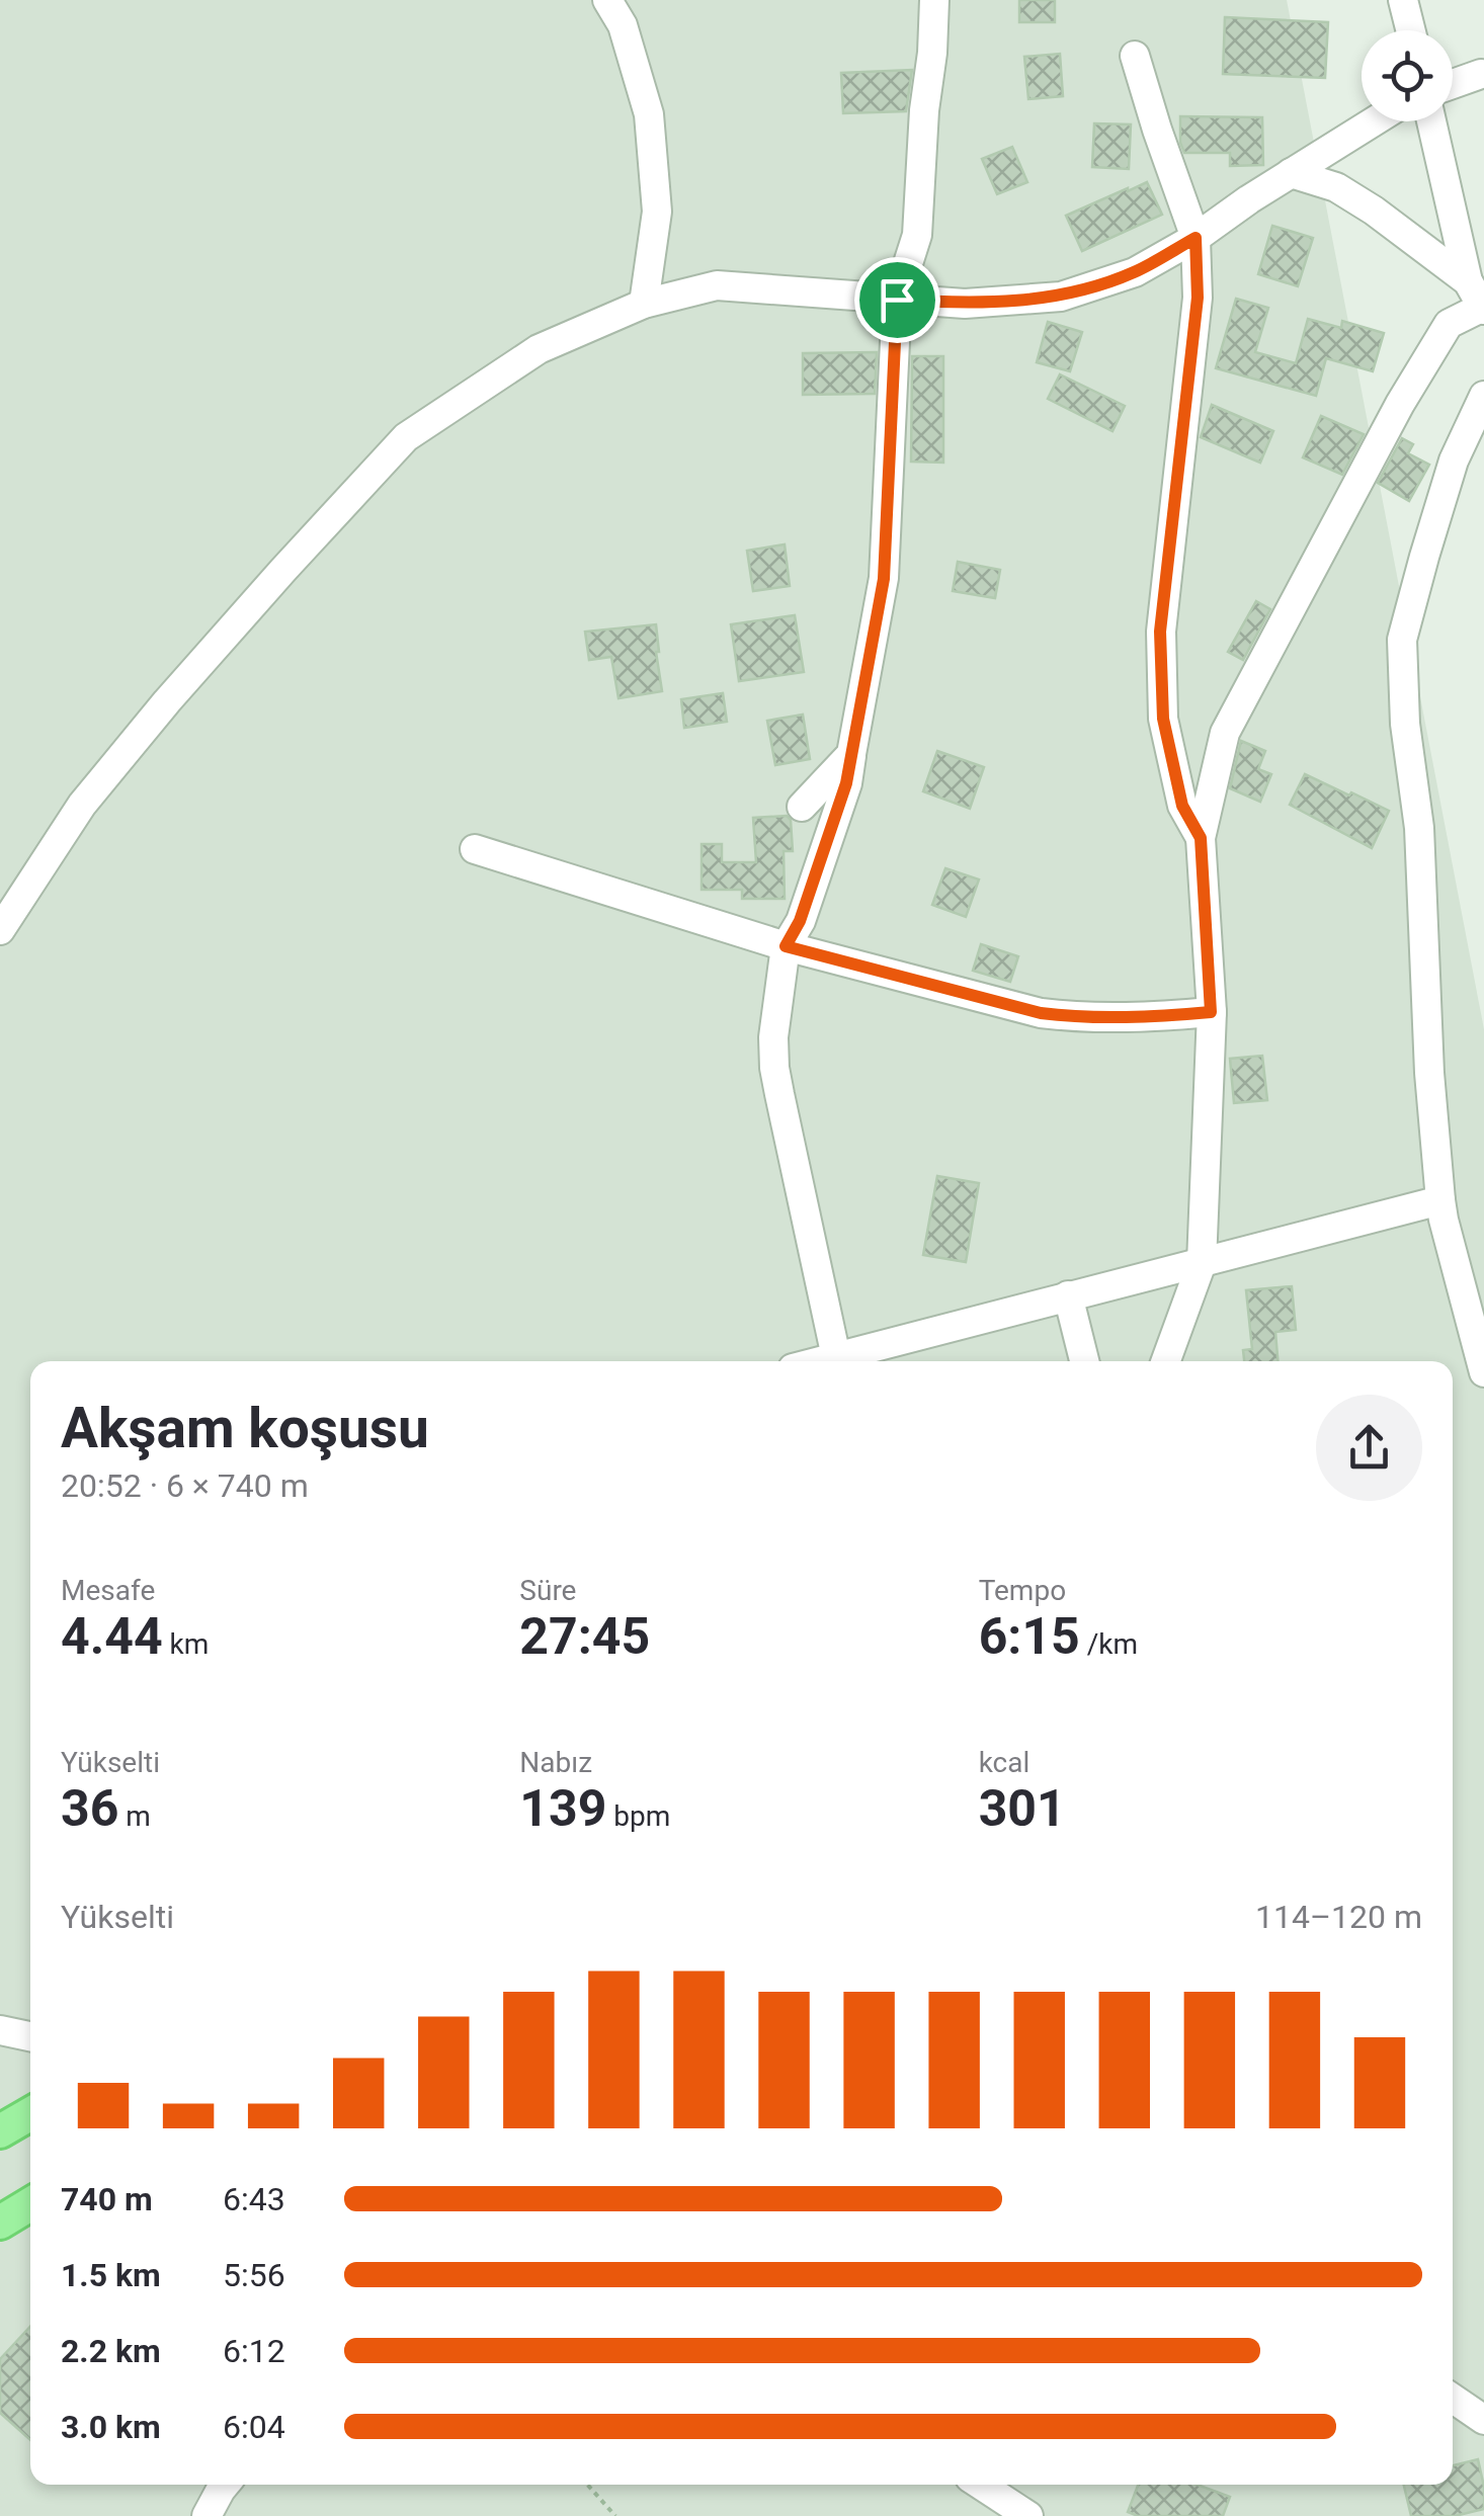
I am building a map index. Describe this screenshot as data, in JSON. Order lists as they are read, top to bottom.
{
  "page": {
    "heading": ["Akşam koşusu", "20:52 · 6 × 740 m"],
    "stats": [
      ["Mesafe", "4.44 km"],
      ["Süre", "27:45"],
      ["Tempo", "6:15 /km"],
      ["Yükselti", "36 m"],
      ["Nabız", "139 bpm"],
      ["kcal", "301"]
    ],
    "chart": ["Yükselti", "114–120 m"],
    "list": [
      {
        "name": "740 m",
        "note": "6:43"
      },
      {
        "name": "1.5 km",
        "note": "5:56"
      },
      {
        "name": "2.2 km",
        "note": "6:12"
      },
      {
        "name": "3.0 km",
        "note": "6:04"
      }
    ]
  }
}
